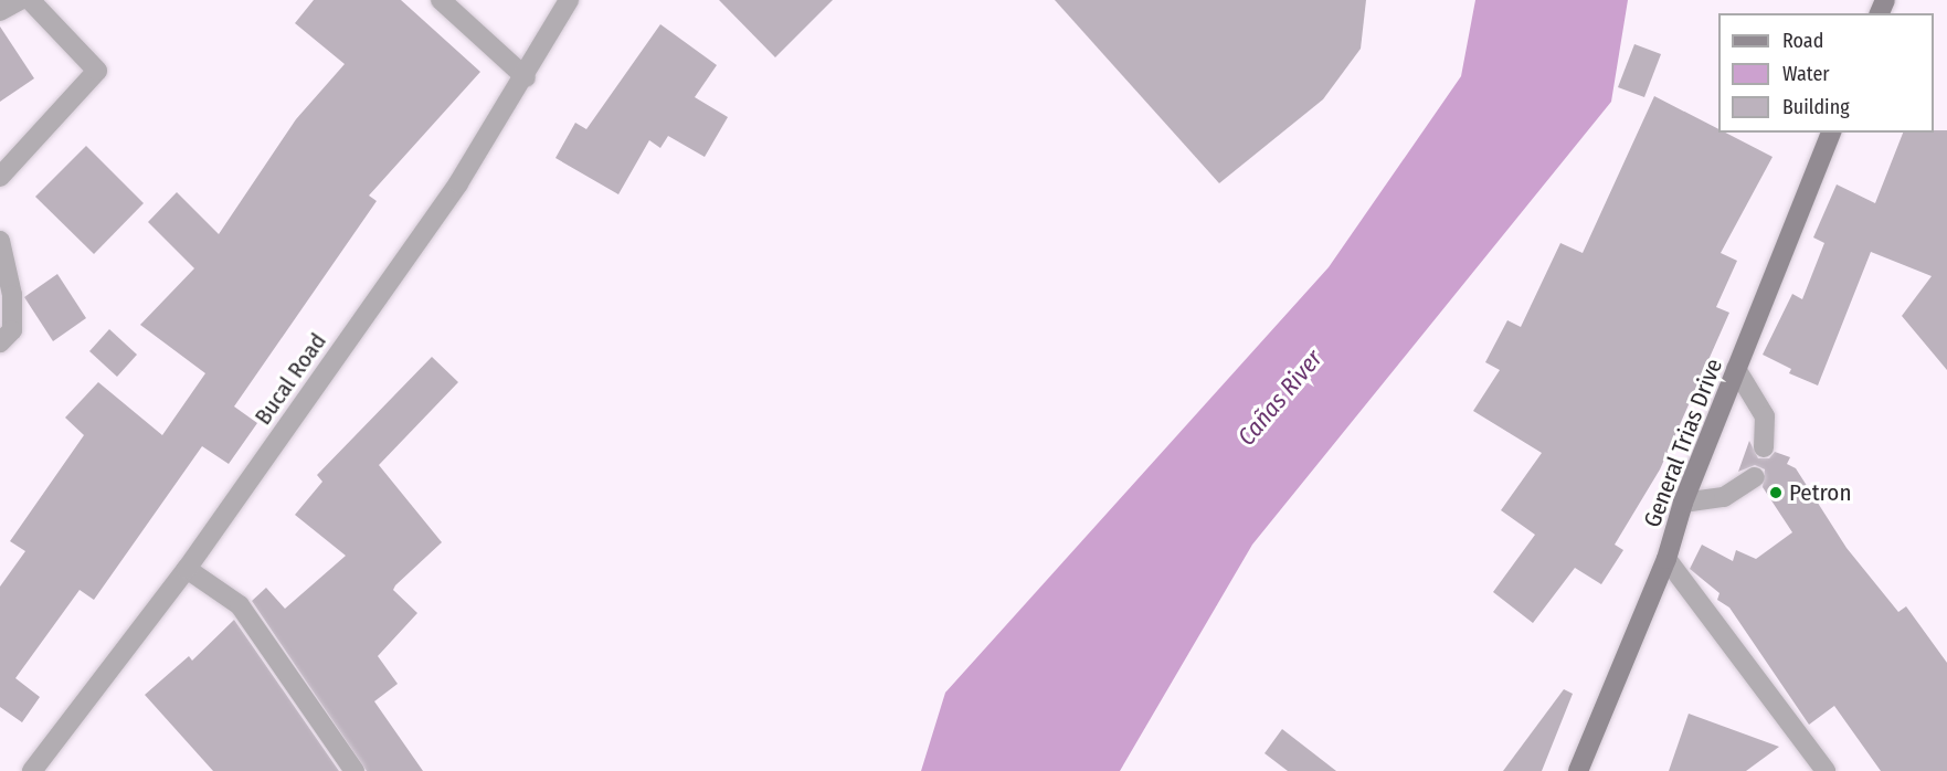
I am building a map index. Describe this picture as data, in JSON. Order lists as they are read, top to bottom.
{
  "streets": {
    "main road": ["General Trias Drive"],
    "street": ["Bucal Road"]
  },
  "water": ["Cañas River"],
  "places": ["Petron"],
  "legend": ["Road", "Water", "Building"]
}
